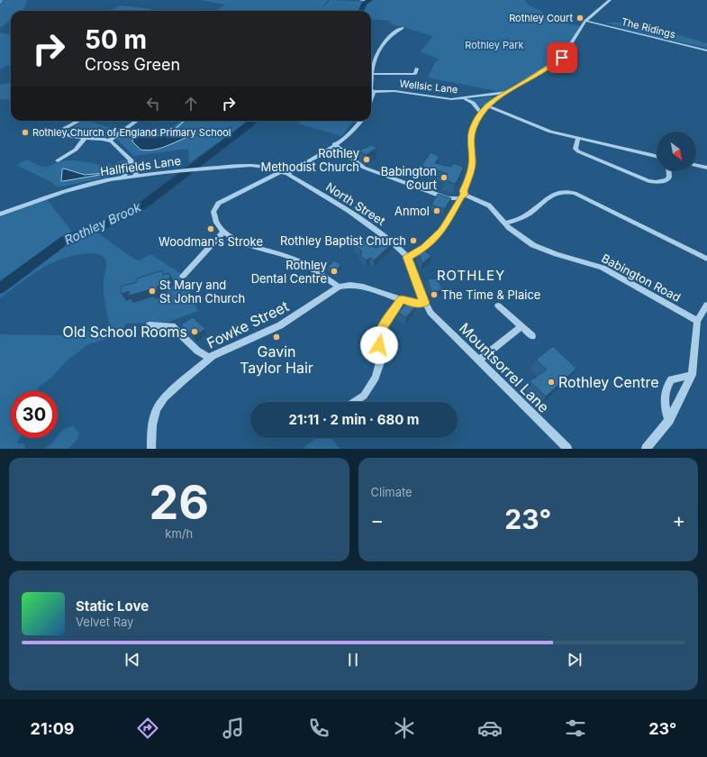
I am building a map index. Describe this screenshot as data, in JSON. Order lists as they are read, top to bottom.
{
  "streets": {
    "street": [
      "The Ridings",
      "Wellsic Lane",
      "Hallfields Lane",
      "North Street",
      "Babington Road",
      "Fowke Street",
      "Mountsorrel Lane"
    ]
  },
  "crossings": [
    ["Hallfields Lane", "North Street"],
    ["North Street", "Mountsorrel Lane"]
  ],
  "districts": ["ROTHLEY"],
  "water": ["Rothley Brook"],
  "parks": ["Rothley Park"],
  "places": [
    "Rothley Court",
    "Rothley Church of England Primary School",
    "Rothley Methodist Church",
    "Babington Court",
    "Anmol",
    "Woodman's Stroke",
    "Rothley Baptist Church",
    "Rothley Dental Centre",
    "St Mary and St John Church",
    "The Time & Plaice",
    "Old School Rooms",
    "Gavin Taylor Hair",
    "Rothley Centre"
  ],
  "north": "bottom right",
  "page": {
    "turn": ["50 m", "Cross Green"],
    "limit": "30",
    "trip": "21:11 · 2 min · 680 m",
    "tile": [
      ["26", "km/h"],
      "Climate"
    ],
    "heat": ["−", "23°", "+"],
    "song": ["Static Love", "Velvet Ray"],
    "tabs": ["21:09", "23°"]
  }
}
